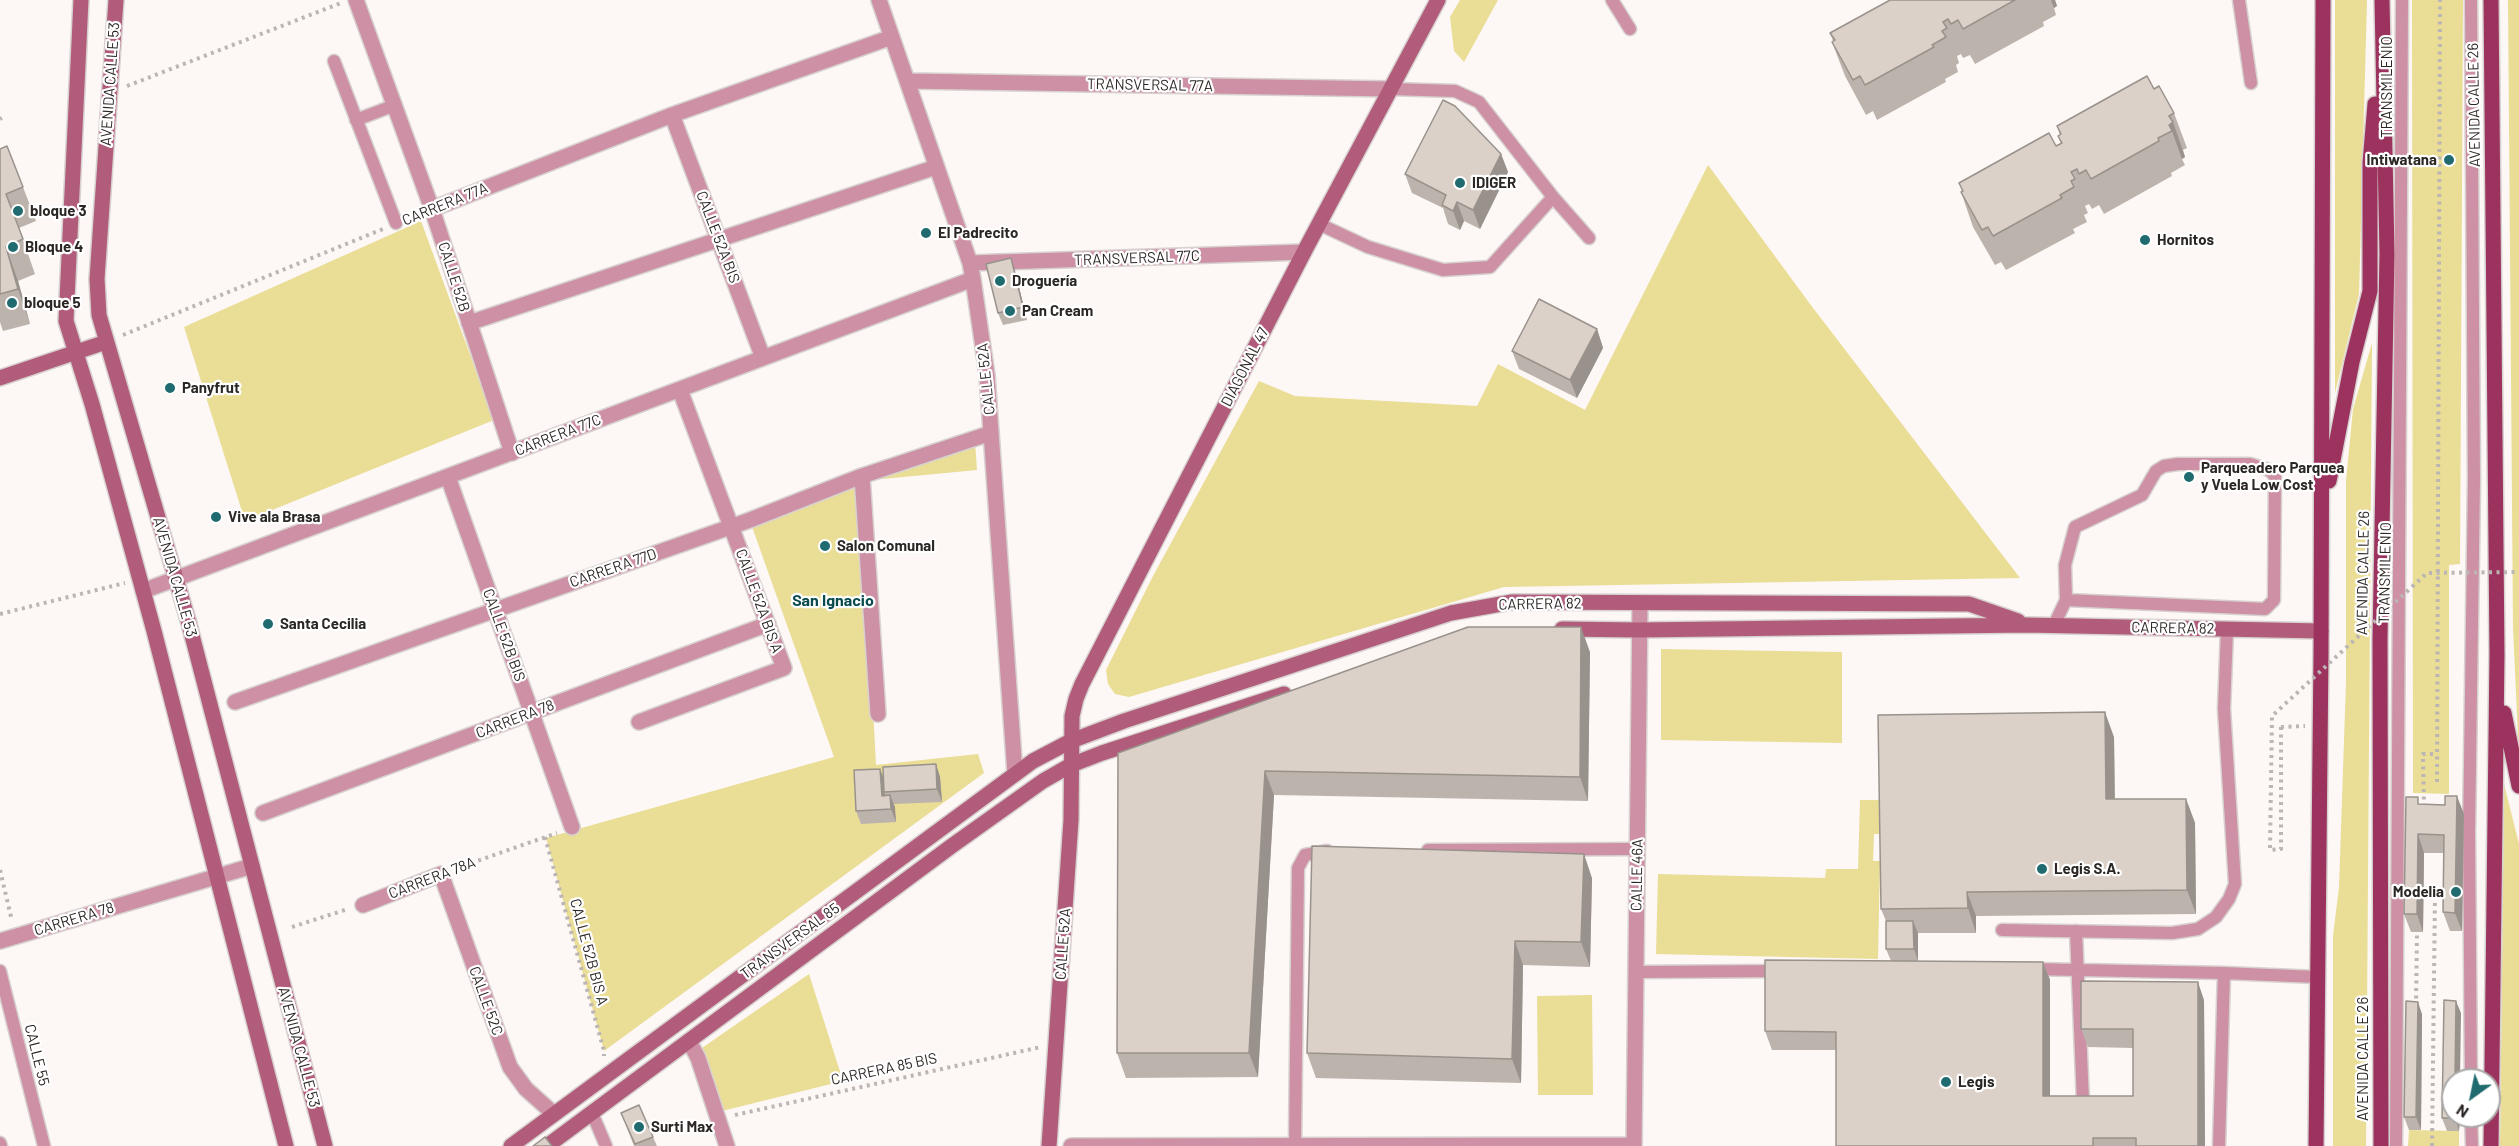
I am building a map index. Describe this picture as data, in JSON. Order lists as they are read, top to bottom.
{
  "streets": {
    "main road": ["AVENIDA CALLE 26"],
    "street": [
      "AVENIDA CALLE 53",
      "TRANSVERSAL 77A",
      "CARRERA 77A",
      "CALLE 52A BIS",
      "TRANSVERSAL 77C",
      "CALLE 52B",
      "DIAGONAL 47",
      "CALLE 52A",
      "CARRERA 77C",
      "CARRERA 77D",
      "CALLE 52A BIS A",
      "CARRERA 82",
      "CALLE 52B BIS",
      "CARRERA 78",
      "CALLE 46A",
      "CARRERA 78A",
      "TRANSVERSAL 85",
      "CALLE 52C"
    ],
    "lane": ["TRANSMILENIO", "CALLE 55"],
    "path": ["CALLE 52B BIS A", "CARRERA 85 BIS"]
  },
  "crossings": [
    ["AVENIDA CALLE 53", "CARRERA 77A"],
    ["AVENIDA CALLE 53", "CARRERA 77C"],
    ["AVENIDA CALLE 53", "CARRERA 78"],
    ["TRANSVERSAL 77A", "DIAGONAL 47"],
    ["TRANSVERSAL 77A", "CALLE 52A"],
    ["CARRERA 77A", "CALLE 52A BIS"],
    ["CARRERA 77A", "CALLE 52B"],
    ["CARRERA 77A", "CALLE 52A"],
    ["CALLE 52A BIS", "CARRERA 77C"],
    ["TRANSVERSAL 77C", "DIAGONAL 47"],
    ["TRANSVERSAL 77C", "CALLE 52A"],
    ["CALLE 52B", "CARRERA 77C"],
    ["DIAGONAL 47", "CALLE 52A"],
    ["DIAGONAL 47", "CARRERA 82"],
    ["DIAGONAL 47", "TRANSVERSAL 85"],
    ["CALLE 52A", "CARRERA 77C"],
    ["CALLE 52A", "CARRERA 77D"],
    ["CALLE 52A", "CARRERA 82"],
    ["CALLE 52A", "TRANSVERSAL 85"],
    ["CALLE 52A", "CARRERA 85 BIS"],
    ["CARRERA 77C", "CALLE 52A BIS A"],
    ["CARRERA 77C", "CALLE 52B BIS"],
    ["CARRERA 77D", "CALLE 52A BIS A"],
    ["CARRERA 77D", "CALLE 52B BIS"],
    ["CALLE 52A BIS A", "CARRERA 78"],
    ["CARRERA 82", "CALLE 46A"],
    ["CARRERA 82", "TRANSVERSAL 85"],
    ["CALLE 52B BIS", "CARRERA 78"],
    ["CALLE 52B BIS", "CARRERA 78A"],
    ["CARRERA 78A", "CALLE 52B BIS A"],
    ["CARRERA 78A", "CALLE 52C"],
    ["TRANSVERSAL 85", "CALLE 52B BIS A"],
    ["TRANSVERSAL 85", "CALLE 52C"]
  ],
  "districts": ["San Ignacio"],
  "places": [
    "Intiwatana",
    "IDIGER",
    "bloque 3",
    "El Padrecito",
    "Hornitos",
    "Bloque 4",
    "Droguería",
    "bloque 5",
    "Pan Cream",
    "Panyfrut",
    "Parqueadero Parquea y Vuela Low Cost",
    "Vive ala Brasa",
    "Salon Comunal",
    "Santa Cecilia",
    "Legis S.A.",
    "Modelia",
    "Legis",
    "Surti Max"
  ],
  "north": "bottom left"
}
